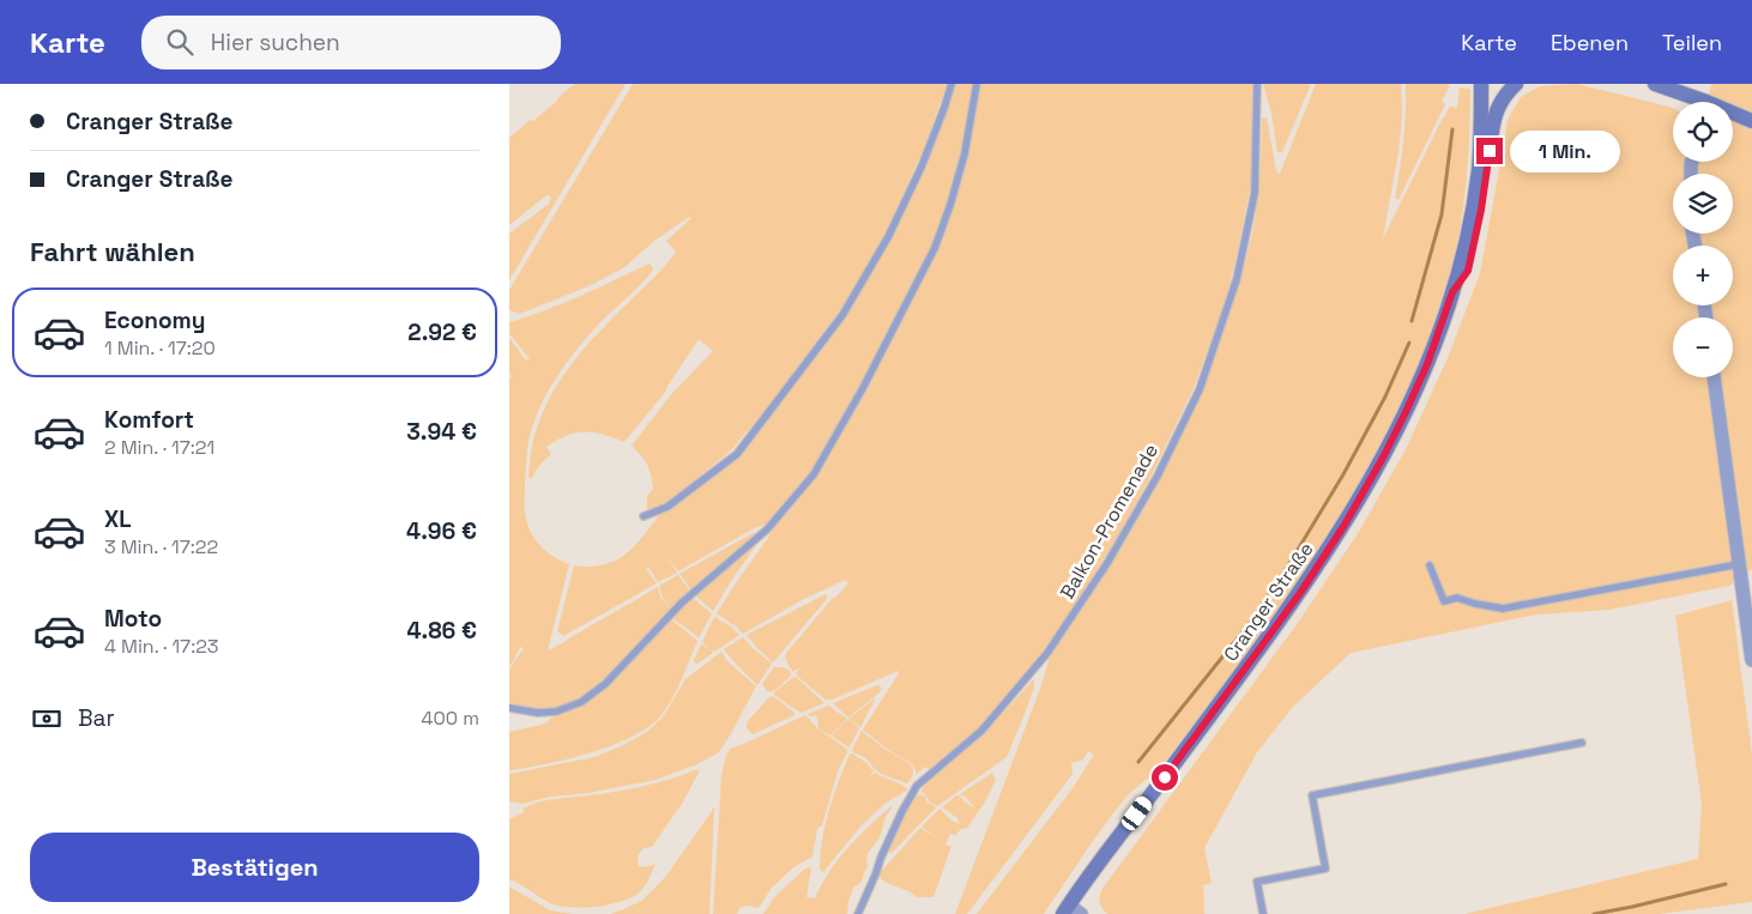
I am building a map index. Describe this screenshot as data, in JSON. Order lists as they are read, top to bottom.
{
  "streets": {
    "main road": ["Cranger Straße"],
    "lane": ["Balkon-Promenade"]
  },
  "page": {
    "header": "Karte",
    "search": "Hier suchen",
    "nav": ["Karte", "Ebenen", "Teilen"],
    "banner": ["Cranger Straße", "Cranger Straße"],
    "map_buttons": ["+", "−"],
    "bubble": "1 Min.",
    "heading": "Fahrt wählen",
    "list": [
      {
        "name": "Economy",
        "note": "1 Min. · 17:20",
        "value": "2.92 €"
      },
      {
        "name": "Komfort",
        "note": "2 Min. · 17:21",
        "value": "3.94 €"
      },
      {
        "name": "XL",
        "note": "3 Min. · 17:22",
        "value": "4.96 €"
      },
      {
        "name": "Moto",
        "note": "4 Min. · 17:23",
        "value": "4.86 €"
      }
    ],
    "pay": ["Bar", "400 m"],
    "buttons": "Bestätigen"
  }
}
